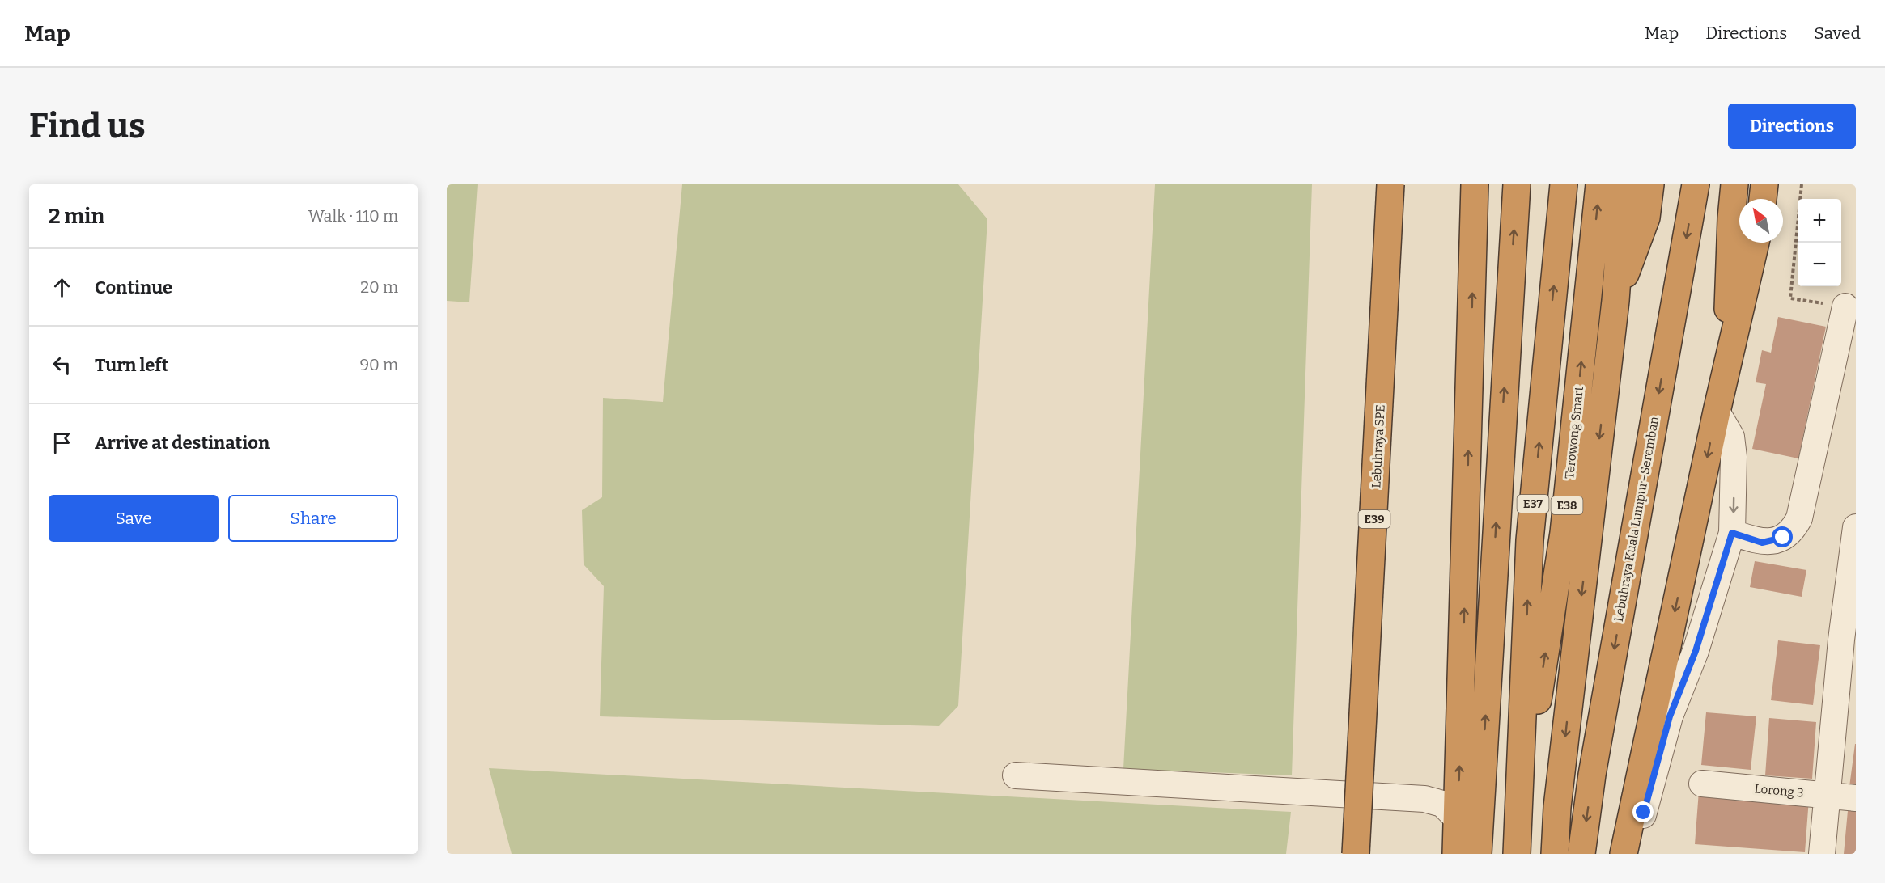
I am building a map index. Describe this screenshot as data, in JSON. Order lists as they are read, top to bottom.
{
  "streets": {
    "highway": [
      "Terowong Smart",
      "Lebuhraya SPE",
      "E37",
      "E38",
      "E39",
      "Lebuhraya Kuala Lumpur–Seremban"
    ],
    "street": ["Lorong 3"]
  },
  "crossings": [
    ["Terowong Smart", "E37"]
  ],
  "north": "top left",
  "page": {
    "header": "Map",
    "nav": ["Map", "Directions", "Saved"],
    "buttons": [
      "Directions",
      ["Save", "Share"]
    ],
    "title": "Find us",
    "heading": ["2 min", "Walk · 110 m"],
    "map_buttons": ["+", "−"],
    "list": [
      ["Continue", "20 m"],
      ["Turn left", "90 m"],
      "Arrive at destination"
    ]
  }
}
